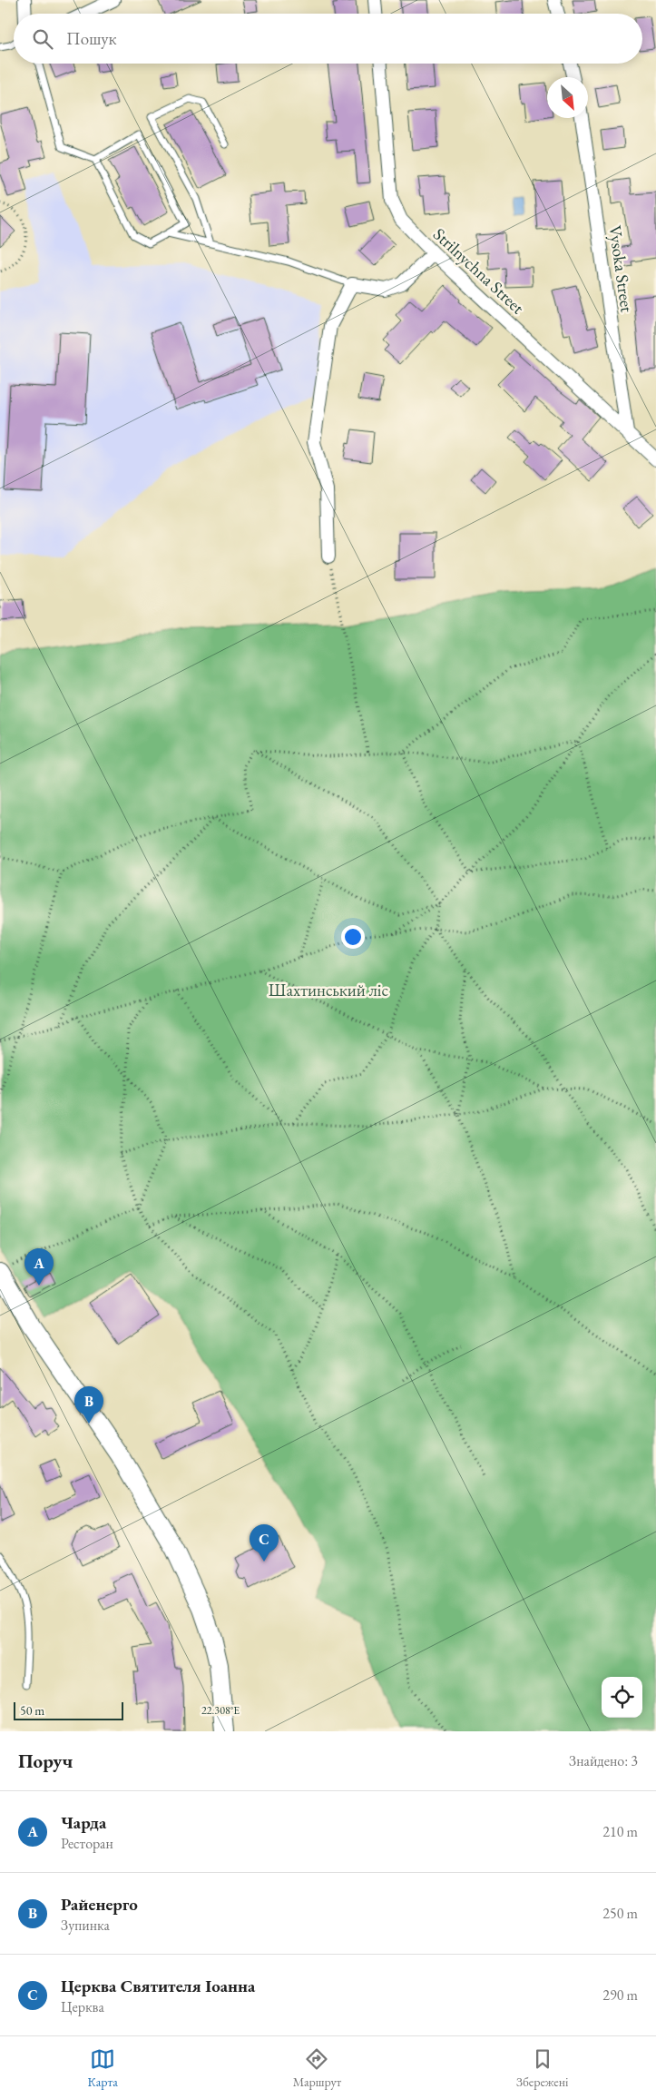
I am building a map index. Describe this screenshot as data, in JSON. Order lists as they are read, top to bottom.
{
  "streets": {
    "street": ["Vysoka Street", "Strilnychna Street"]
  },
  "crossings": [
    ["Vysoka Street", "Strilnychna Street"]
  ],
  "parks": ["Шахтинський ліс"],
  "scale_bar": "50 m",
  "north": "bottom right",
  "page": {
    "search": "Пошук",
    "pins": ["A", "B", "C"],
    "scale": "50 m",
    "heading": ["Поруч", "Знайдено: 3"],
    "list": [
      {
        "mark": "A",
        "name": "Чарда",
        "note": "Ресторан",
        "value": "210 m"
      },
      {
        "mark": "B",
        "name": "Райенерго",
        "note": "Зупинка",
        "value": "250 m"
      },
      {
        "mark": "C",
        "name": "Церква Святителя Іоанна",
        "note": "Церква",
        "value": "290 m"
      }
    ],
    "nav": ["Карта", "Маршрут", "Збережені"]
  },
  "coordinates": ["22.308°E"]
}
